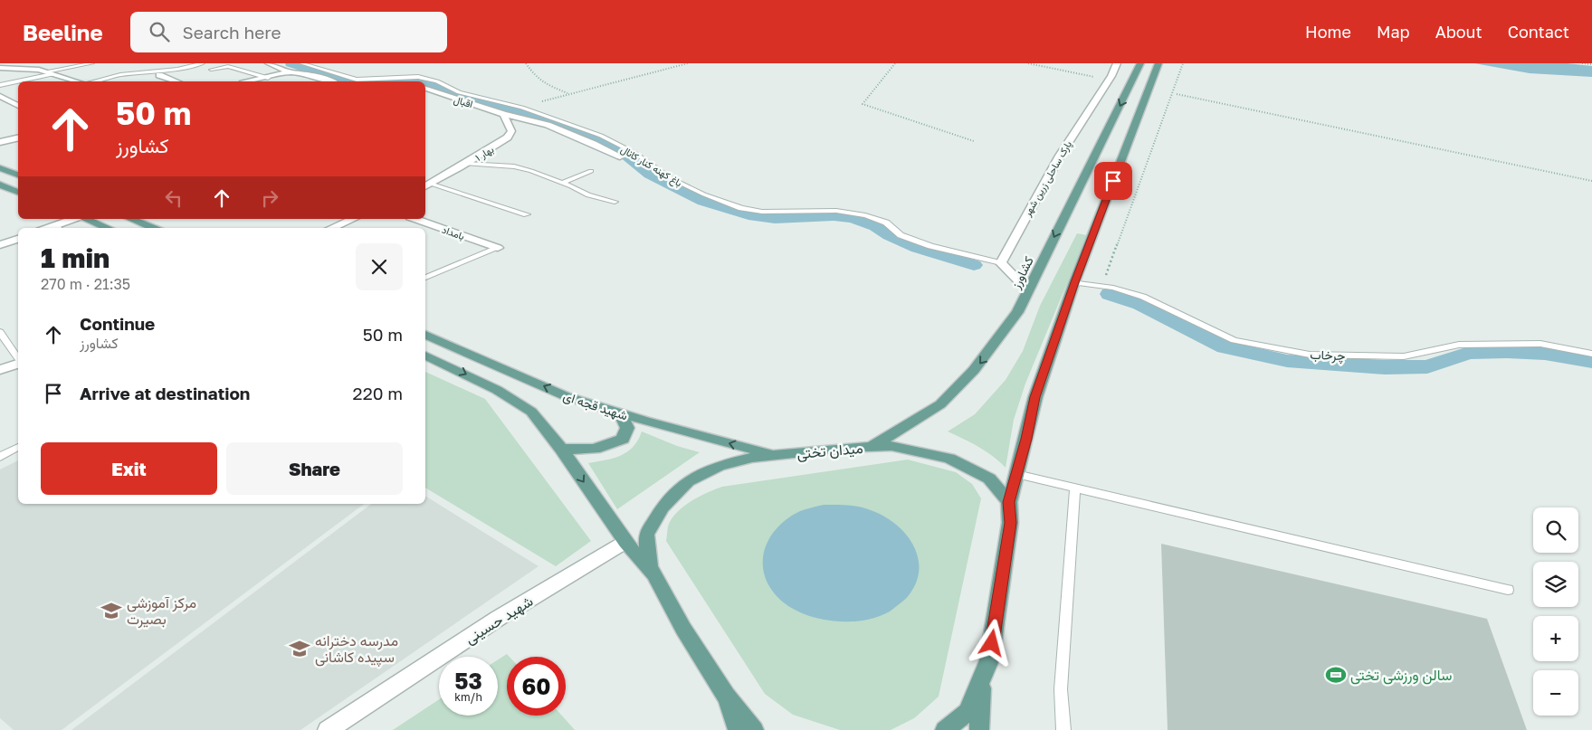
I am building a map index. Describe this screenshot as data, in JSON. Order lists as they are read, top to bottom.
{
  "streets": {
    "main road": ["کشاورز", "شهید قجه ای", "میدان تختی"],
    "street": [
      "اقبال",
      "بهار ۱",
      "پارک ساحلی زرین شهر",
      "بامداد",
      "شهید حسینی"
    ],
    "lane": ["باغ کهنه کنار کانال", "چرخاب"]
  },
  "crossings": [
    ["اقبال", "بهار ۱"],
    ["باغ کهنه کنار کانال", "پارک ساحلی زرین شهر"],
    ["کشاورز", "میدان تختی"],
    ["شهید قجه ای", "میدان تختی"]
  ],
  "places": {
    "school or university": ["مرکز آموزشی بصیرت", "مدرسه دخترانه سپیده کاشانی"],
    "sports": ["سالن ورزشی تختی"]
  },
  "page": {
    "header": "Beeline",
    "search": "Search here",
    "nav": [
      "Home",
      "Map",
      "About",
      "Contact"
    ],
    "turn": ["50 m", "کشاورز"],
    "heading": ["1 min", "270 m · 21:35"],
    "list": [
      {
        "name": "Continue",
        "note": "کشاورز",
        "value": "50 m"
      },
      {
        "name": "Arrive at destination",
        "value": "220 m"
      }
    ],
    "buttons": ["Exit", "Share"],
    "map_buttons": ["+", "−"],
    "speed": "53 km/h",
    "limit": "60"
  }
}
